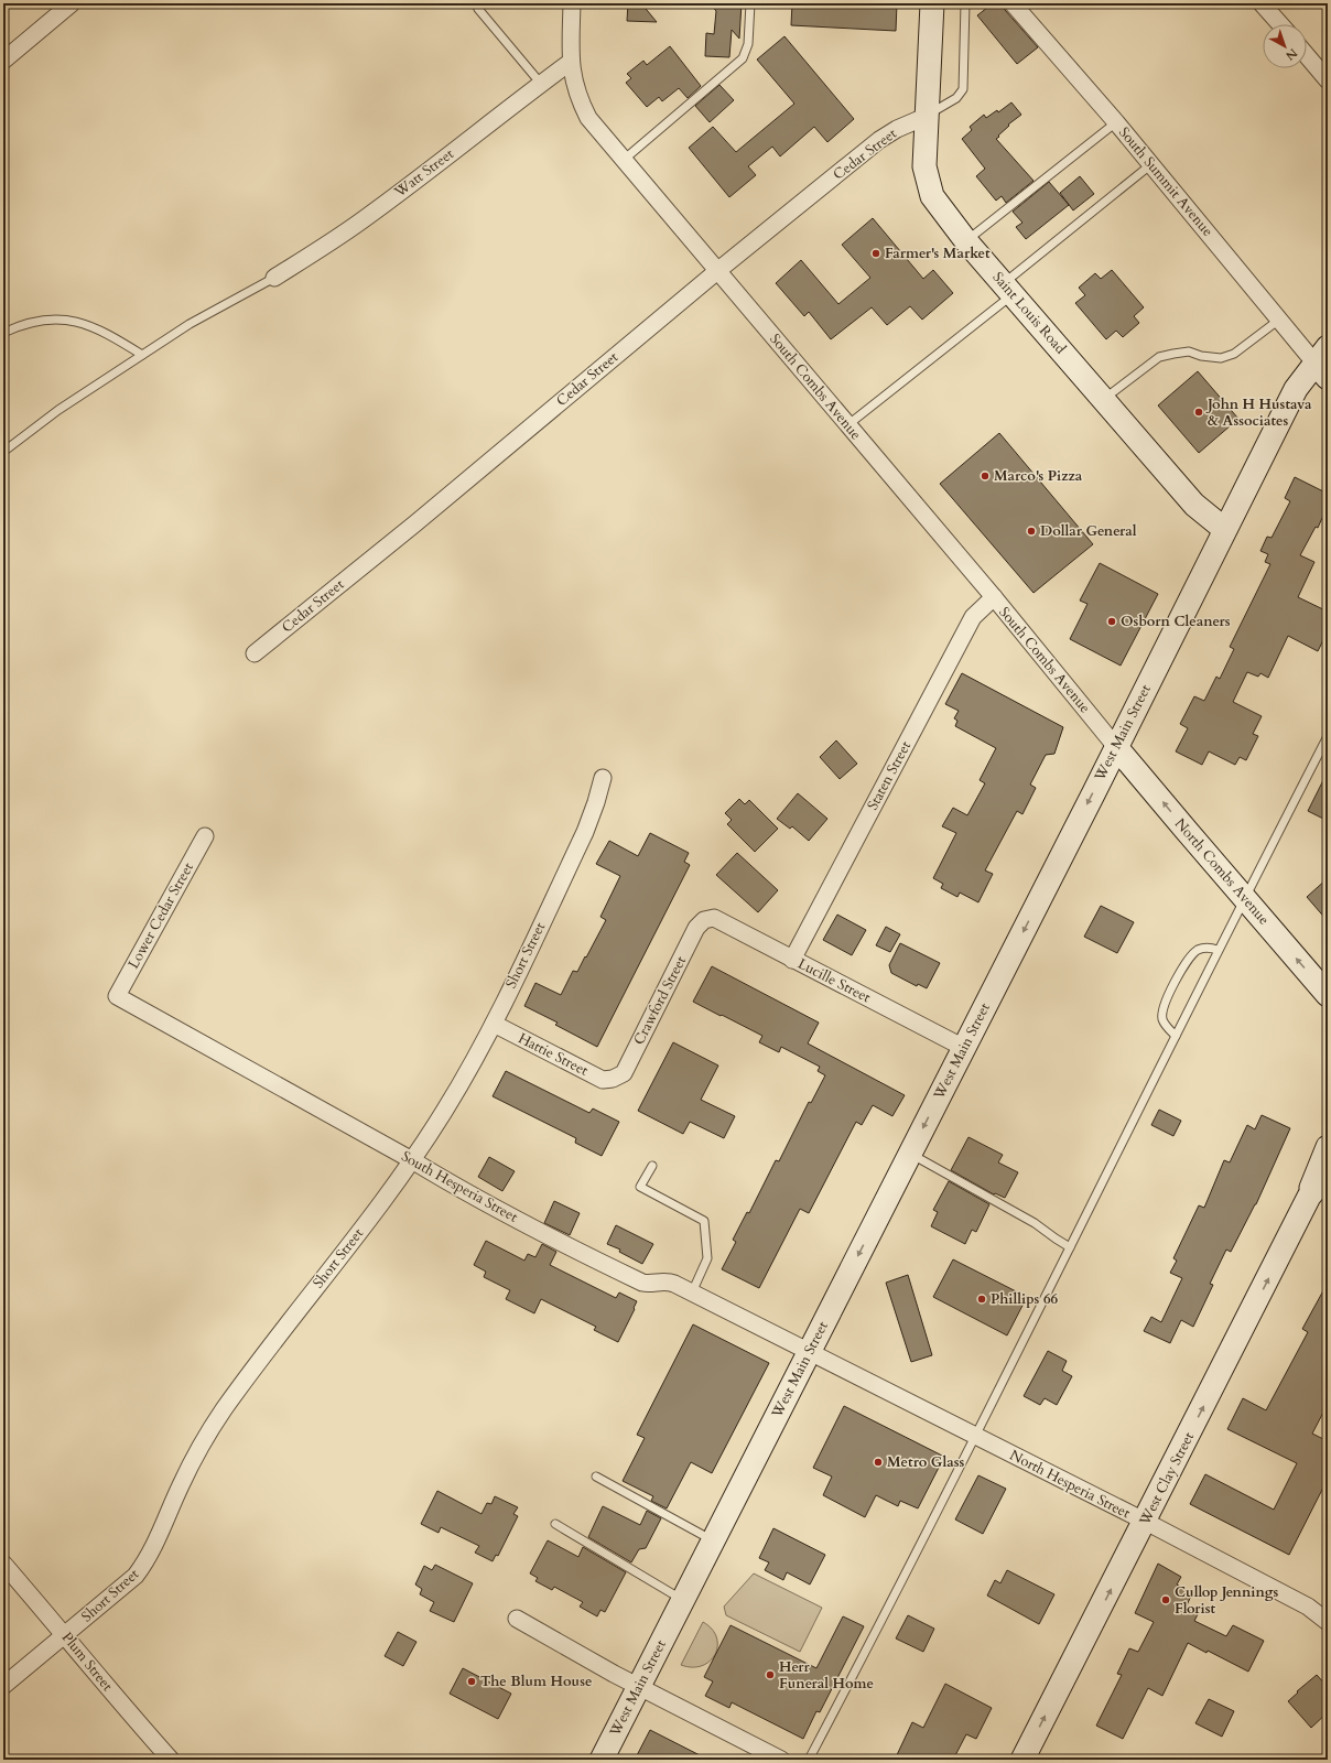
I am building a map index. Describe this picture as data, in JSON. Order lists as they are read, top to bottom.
{
  "streets": {
    "main road": [
      "Saint Louis Road",
      "West Main Street",
      "North Combs Avenue",
      "West Clay Street"
    ],
    "street": [
      "Cedar Street",
      "Watt Street",
      "South Summit Avenue",
      "South Combs Avenue",
      "Staten Street",
      "Lower Cedar Street",
      "Short Street",
      "Lucille Street",
      "Crawford Street",
      "Hattie Street",
      "South Hesperia Street",
      "North Hesperia Street",
      "Plum Street"
    ]
  },
  "crossings": [
    ["Cedar Street", "Saint Louis Road"],
    ["Cedar Street", "South Combs Avenue"],
    ["Watt Street", "South Combs Avenue"],
    ["South Summit Avenue", "West Main Street"],
    ["Saint Louis Road", "West Main Street"],
    ["South Combs Avenue", "West Main Street"],
    ["South Combs Avenue", "Staten Street"],
    ["South Combs Avenue", "North Combs Avenue"],
    ["West Main Street", "North Combs Avenue"],
    ["West Main Street", "Lucille Street"],
    ["West Main Street", "South Hesperia Street"],
    ["West Main Street", "North Hesperia Street"],
    ["Staten Street", "Lucille Street"],
    ["Lower Cedar Street", "South Hesperia Street"],
    ["Short Street", "Hattie Street"],
    ["Short Street", "South Hesperia Street"],
    ["Short Street", "Plum Street"],
    ["Lucille Street", "Crawford Street"],
    ["Crawford Street", "Hattie Street"],
    ["South Hesperia Street", "North Hesperia Street"],
    ["West Clay Street", "North Hesperia Street"]
  ],
  "one_way": ["West Main Street", "North Combs Avenue", "West Clay Street"],
  "places": [
    "Farmer's Market",
    "John H Hustava & Associates",
    "Marco's Pizza",
    "Dollar General",
    "Osborn Cleaners",
    "Phillips 66",
    "Metro Glass",
    "Cullop Jennings Florist",
    "Herr Funeral Home",
    "The Blum House"
  ],
  "north": "bottom right"
}
